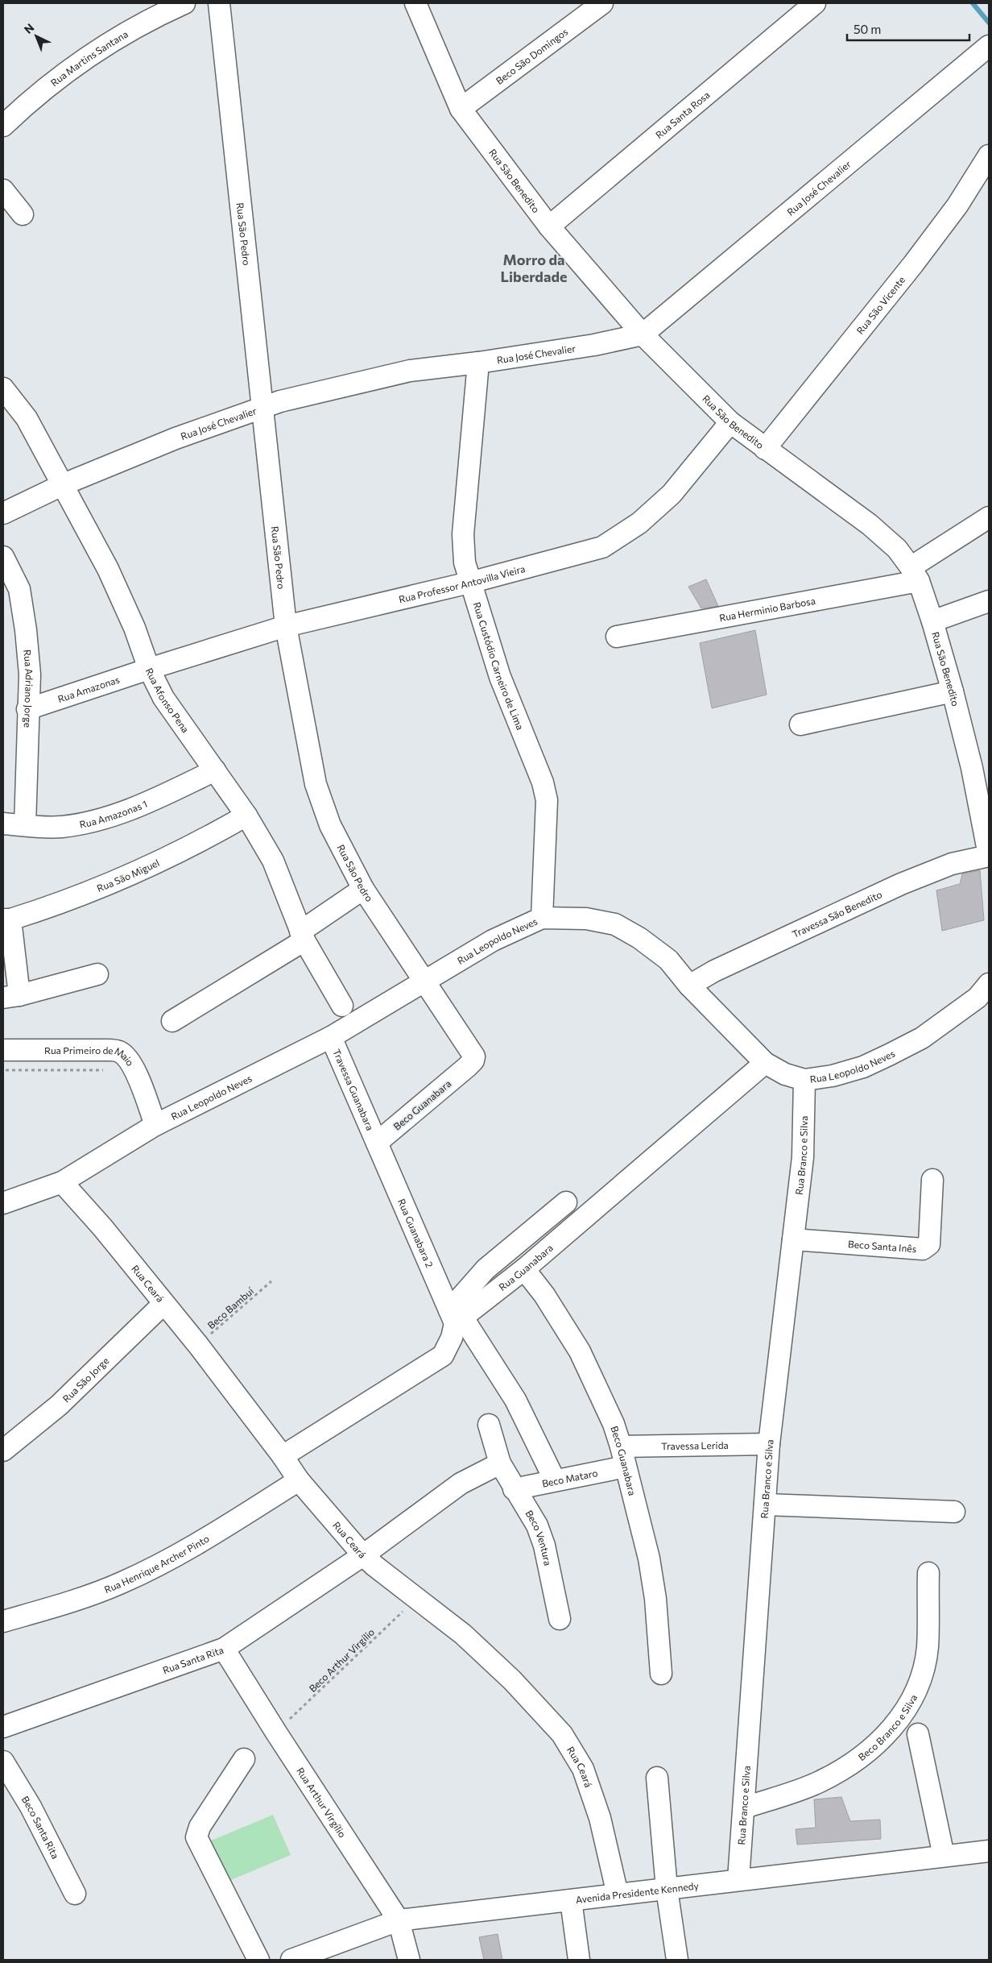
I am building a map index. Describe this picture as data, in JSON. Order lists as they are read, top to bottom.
{
  "streets": {
    "street": [
      "Beco São Domingos",
      "Rua Martins Santana",
      "Rua Santa Rosa",
      "Rua São Benedito",
      "Rua José Chevalier",
      "Rua São Pedro",
      "Rua São Vicente",
      "Rua Professor Antovilla Vieira",
      "Rua Herminio Barbosa",
      "Rua Custódio Carneiro de Lima",
      "Rua Adriano Jorge",
      "Rua Amazonas",
      "Rua Afonso Pena",
      "Rua Amazonas 1",
      "Rua São Miguel",
      "Travessa São Benedito",
      "Rua Leopoldo Neves",
      "Rua Primeiro de Maio",
      "Travessa Guanabara",
      "Beco Guanabara",
      "Rua Branco e Silva",
      "Rua Guanabara 2",
      "Beco Santa Inês",
      "Rua Guanabara",
      "Rua Ceará",
      "Rua São Jorge",
      "Travessa Lerida",
      "Beco Mataro",
      "Beco Ventura",
      "Rua Henrique Archer Pinto",
      "Rua Santa Rita",
      "Beco Branco e Silva",
      "Rua Arthur Virgílio",
      "Beco Santa Rita",
      "Avenida Presidente Kennedy"
    ],
    "path": ["Beco Bambuí", "Beco Arthur Virgílio"]
  },
  "crossings": [
    ["Beco São Domingos", "Rua São Benedito"],
    ["Rua Santa Rosa", "Rua São Benedito"],
    ["Rua São Benedito", "Rua José Chevalier"],
    ["Rua São Benedito", "Rua São Vicente"],
    ["Rua São Benedito", "Rua Professor Antovilla Vieira"],
    ["Rua São Benedito", "Rua Herminio Barbosa"],
    ["Rua São Benedito", "Travessa São Benedito"],
    ["Rua José Chevalier", "Rua São Pedro"],
    ["Rua José Chevalier", "Rua Custódio Carneiro de Lima"],
    ["Rua José Chevalier", "Rua Afonso Pena"],
    ["Rua São Pedro", "Rua Professor Antovilla Vieira"],
    ["Rua São Pedro", "Rua Leopoldo Neves"],
    ["Rua São Pedro", "Beco Guanabara"],
    ["Rua Professor Antovilla Vieira", "Rua Custódio Carneiro de Lima"],
    ["Rua Professor Antovilla Vieira", "Rua Amazonas"],
    ["Rua Professor Antovilla Vieira", "Rua Afonso Pena"],
    ["Rua Custódio Carneiro de Lima", "Rua Leopoldo Neves"],
    ["Rua Adriano Jorge", "Rua Amazonas"],
    ["Rua Adriano Jorge", "Rua Amazonas 1"],
    ["Rua Amazonas", "Rua Afonso Pena"],
    ["Rua Afonso Pena", "Rua Amazonas 1"],
    ["Rua Afonso Pena", "Rua São Miguel"],
    ["Travessa São Benedito", "Rua Leopoldo Neves"],
    ["Rua Leopoldo Neves", "Rua Primeiro de Maio"],
    ["Rua Leopoldo Neves", "Travessa Guanabara"],
    ["Rua Leopoldo Neves", "Rua Branco e Silva"],
    ["Rua Leopoldo Neves", "Rua Guanabara"],
    ["Rua Leopoldo Neves", "Rua Ceará"],
    ["Travessa Guanabara", "Beco Guanabara"],
    ["Travessa Guanabara", "Rua Guanabara 2"],
    ["Beco Guanabara", "Rua Guanabara 2"],
    ["Beco Guanabara", "Rua Guanabara"],
    ["Beco Guanabara", "Travessa Lerida"],
    ["Beco Guanabara", "Beco Mataro"],
    ["Rua Branco e Silva", "Beco Santa Inês"],
    ["Rua Branco e Silva", "Travessa Lerida"],
    ["Rua Branco e Silva", "Beco Branco e Silva"],
    ["Rua Branco e Silva", "Avenida Presidente Kennedy"],
    ["Rua Guanabara 2", "Rua Guanabara"],
    ["Rua Guanabara 2", "Beco Mataro"],
    ["Rua Ceará", "Beco Bambuí"],
    ["Rua Ceará", "Rua São Jorge"],
    ["Rua Ceará", "Rua Henrique Archer Pinto"],
    ["Rua Ceará", "Rua Santa Rita"],
    ["Rua Ceará", "Beco Arthur Virgílio"],
    ["Rua Ceará", "Avenida Presidente Kennedy"],
    ["Travessa Lerida", "Beco Mataro"],
    ["Beco Mataro", "Beco Ventura"],
    ["Rua Santa Rita", "Rua Arthur Virgílio"],
    ["Beco Arthur Virgílio", "Rua Arthur Virgílio"],
    ["Rua Arthur Virgílio", "Avenida Presidente Kennedy"]
  ],
  "districts": ["Morro da Liberdade"],
  "scale_bar": "50 m",
  "north": "top left"
}
